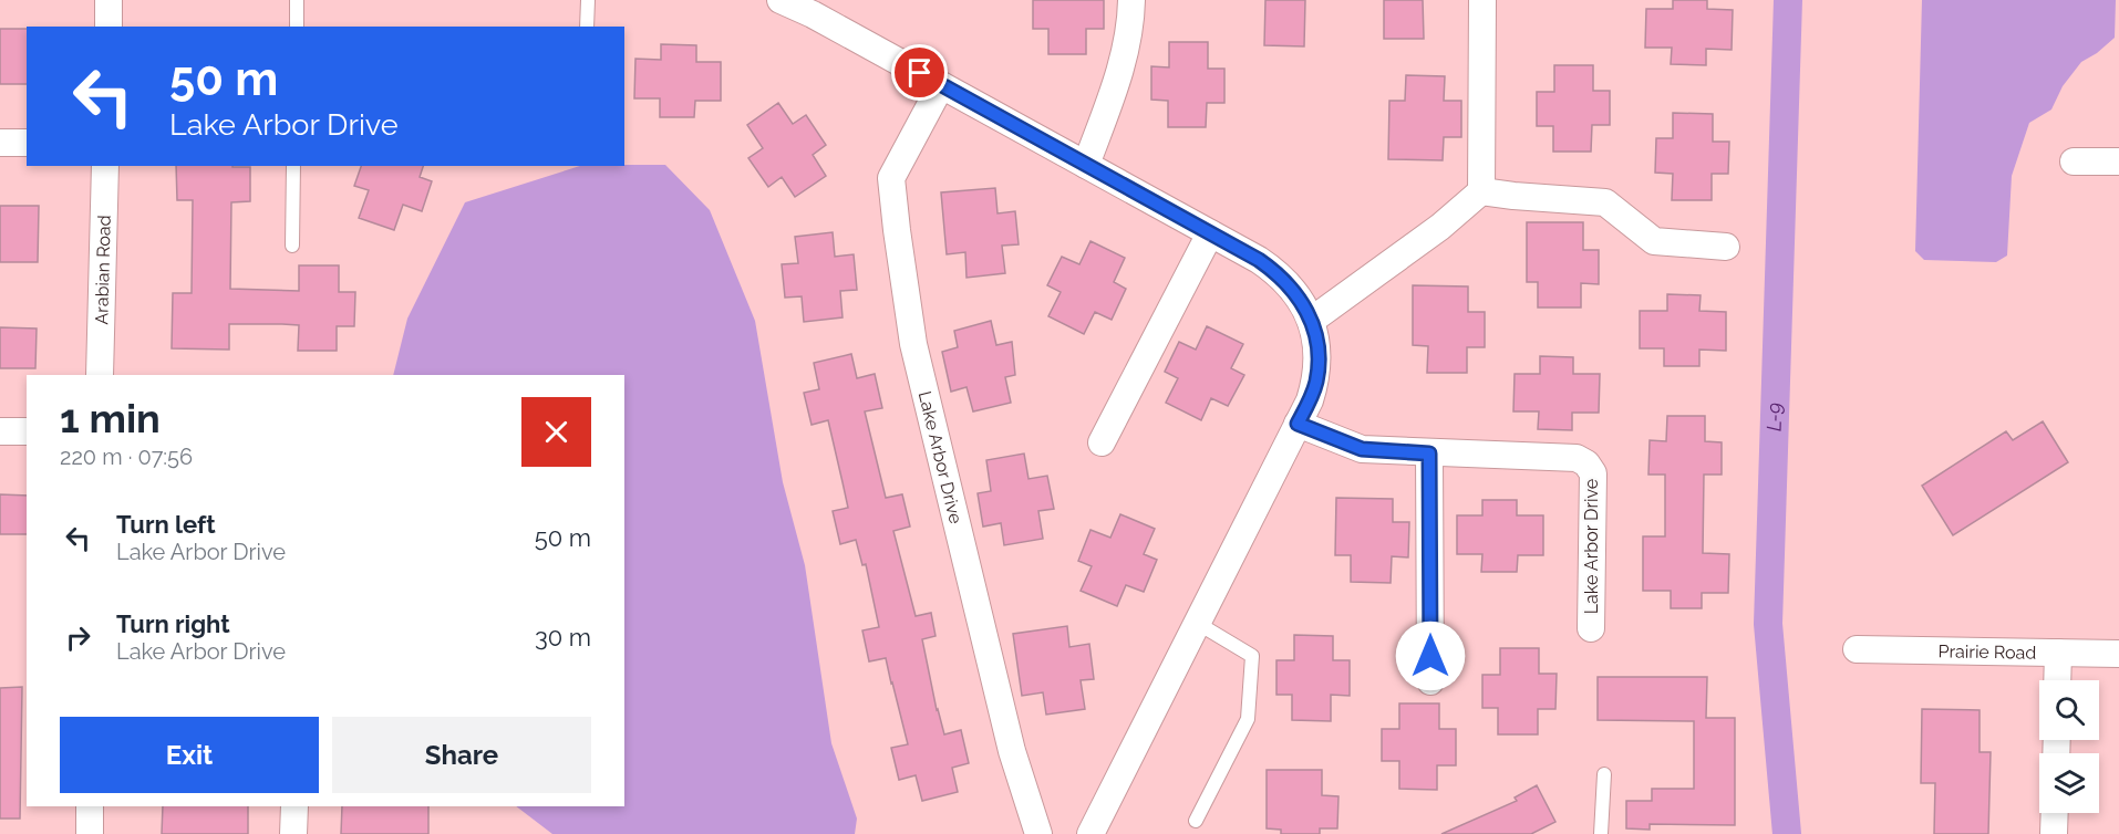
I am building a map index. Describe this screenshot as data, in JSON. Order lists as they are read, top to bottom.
{
  "streets": {
    "street": ["Arabian Road", "Lake Arbor Drive", "Prairie Road"]
  },
  "water": ["L-9"],
  "page": {
    "turn": ["50 m", "Lake Arbor Drive"],
    "heading": ["1 min", "220 m · 07:56"],
    "list": [
      {
        "name": "Turn left",
        "note": "Lake Arbor Drive",
        "value": "50 m"
      },
      {
        "name": "Turn right",
        "note": "Lake Arbor Drive",
        "value": "30 m"
      }
    ],
    "buttons": ["Exit", "Share"]
  }
}
